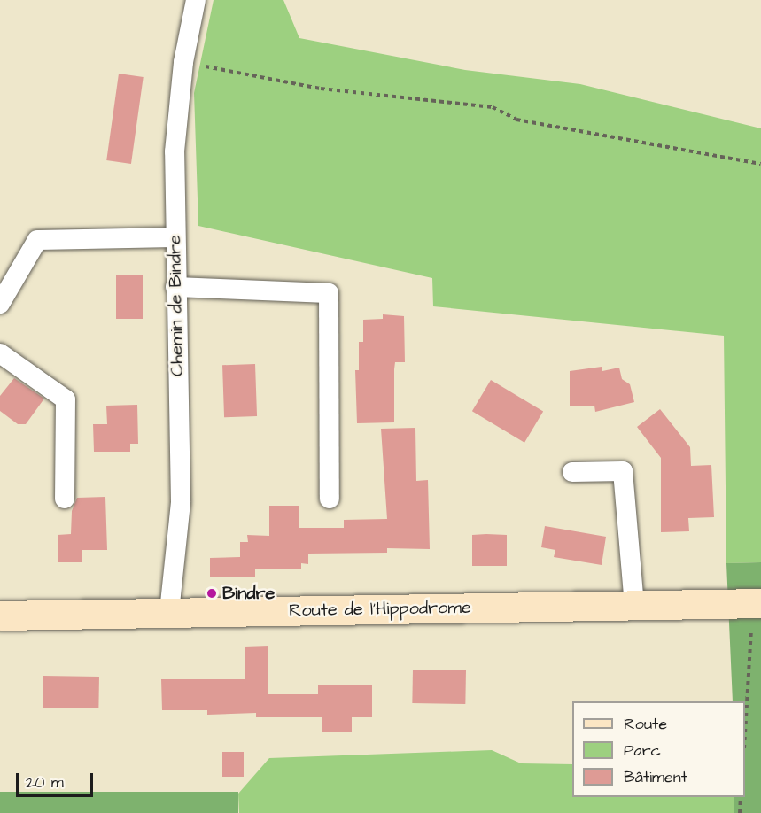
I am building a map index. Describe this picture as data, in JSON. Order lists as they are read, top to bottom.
{
  "streets": {
    "main road": ["Route de l'Hippodrome"],
    "street": ["Chemin de Bindre"]
  },
  "crossings": [
    ["Chemin de Bindre", "Route de l'Hippodrome"]
  ],
  "places": ["Bindre"],
  "legend": ["Route", "Parc", "Bâtiment"],
  "scale_bar": "20 m"
}
